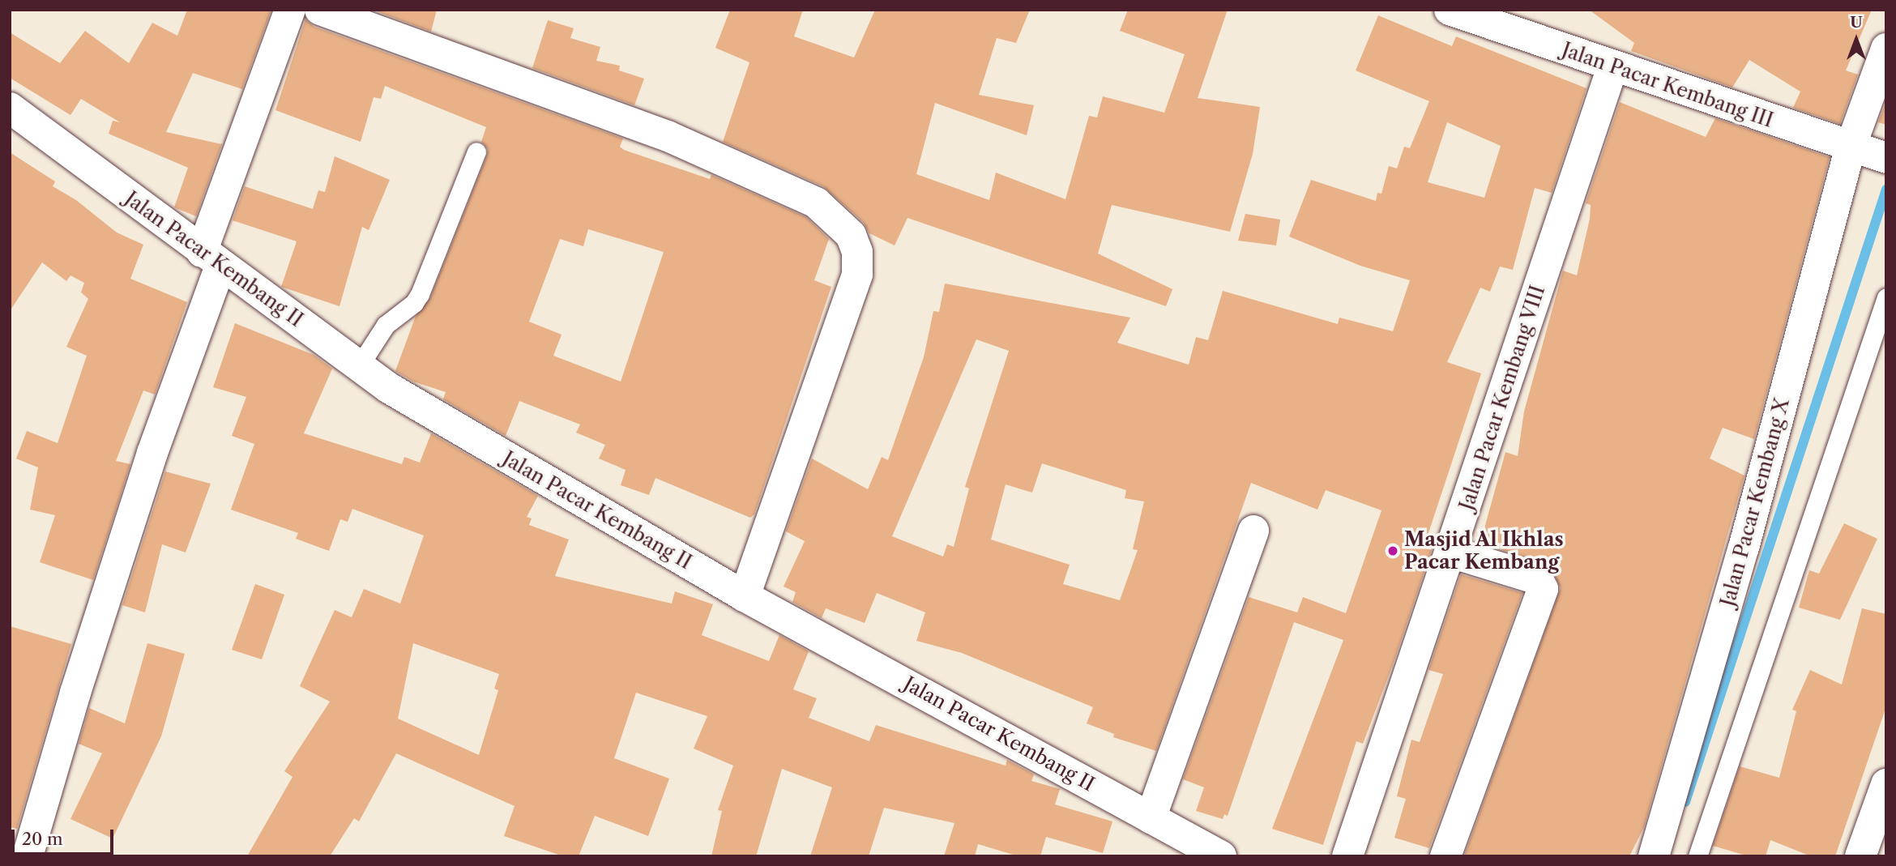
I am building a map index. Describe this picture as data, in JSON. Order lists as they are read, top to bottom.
{
  "streets": {
    "street": [
      "Jalan Pacar Kembang III",
      "Jalan Pacar Kembang II",
      "Jalan Pacar Kembang VIII",
      "Jalan Pacar Kembang X"
    ]
  },
  "crossings": [
    ["Jalan Pacar Kembang III", "Jalan Pacar Kembang VIII"],
    ["Jalan Pacar Kembang III", "Jalan Pacar Kembang X"]
  ],
  "places": ["Masjid Al Ikhlas Pacar Kembang"],
  "scale_bar": "20 m",
  "north": "top"
}
